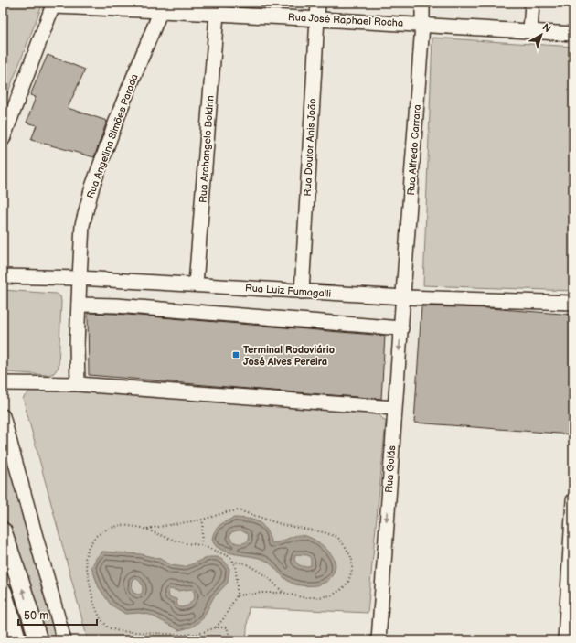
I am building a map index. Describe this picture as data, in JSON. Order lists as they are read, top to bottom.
{
  "streets": {
    "street": [
      "Rua José Raphael Rocha",
      "Rua Angelina Simões Parada",
      "Rua Doutor Anis João",
      "Rua Archangelo Boldrin",
      "Rua Alfredo Carrara",
      "Rua Luiz Fumagalli",
      "Rua Goiás"
    ]
  },
  "crossings": [
    ["Rua José Raphael Rocha", "Rua Angelina Simões Parada"],
    ["Rua José Raphael Rocha", "Rua Doutor Anis João"],
    ["Rua José Raphael Rocha", "Rua Archangelo Boldrin"],
    ["Rua José Raphael Rocha", "Rua Alfredo Carrara"],
    ["Rua Angelina Simões Parada", "Rua Luiz Fumagalli"],
    ["Rua Doutor Anis João", "Rua Luiz Fumagalli"],
    ["Rua Archangelo Boldrin", "Rua Luiz Fumagalli"],
    ["Rua Alfredo Carrara", "Rua Luiz Fumagalli"],
    ["Rua Alfredo Carrara", "Rua Goiás"],
    ["Rua Luiz Fumagalli", "Rua Goiás"]
  ],
  "one_way": ["Rua Goiás"],
  "places": {
    "transit": ["Terminal Rodoviário José Alves Pereira"]
  },
  "scale_bar": "50 m",
  "north": "top right"
}
